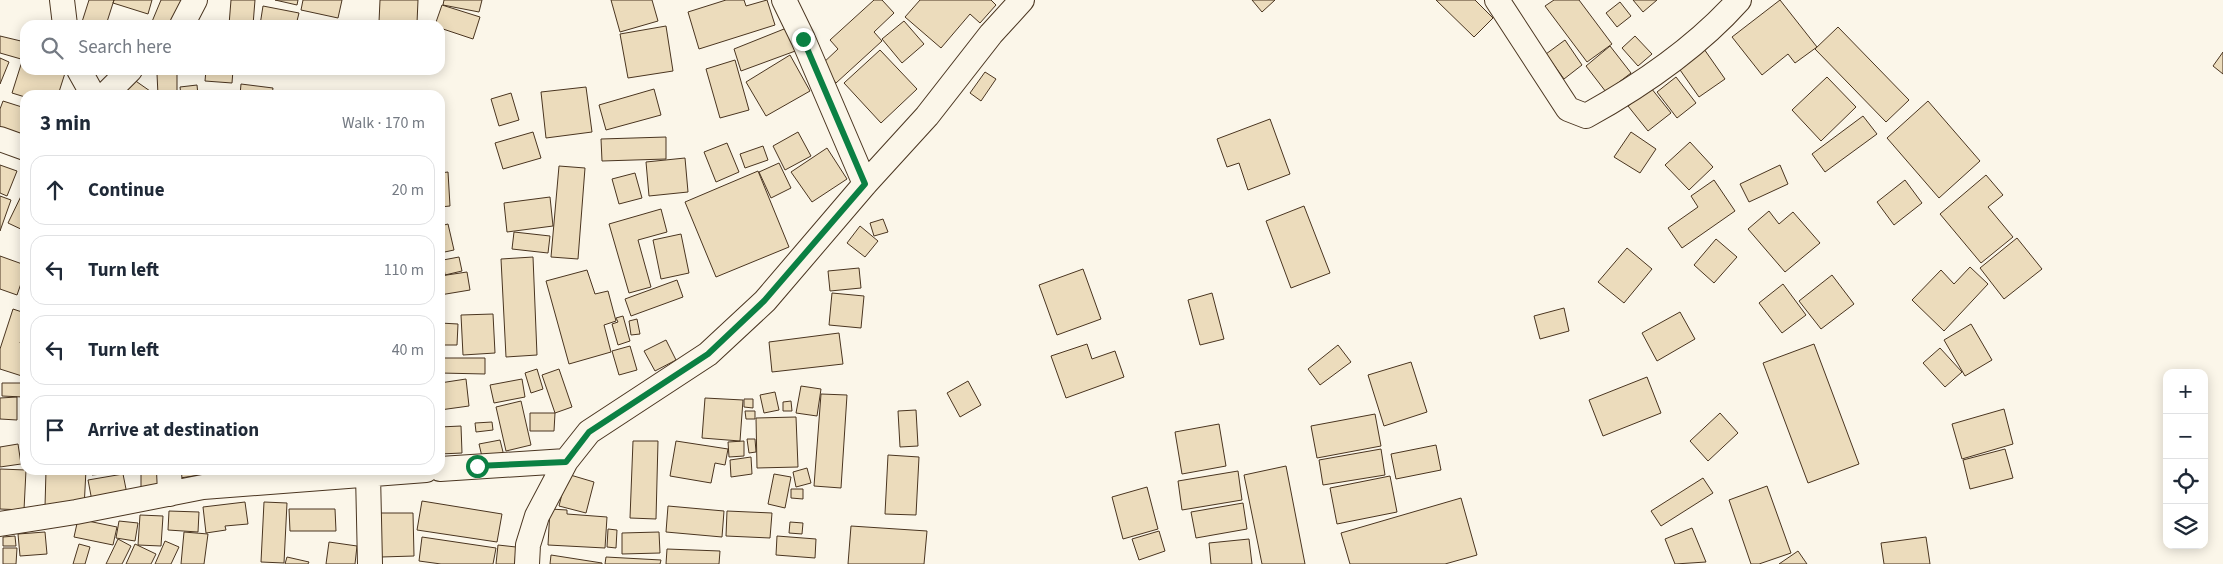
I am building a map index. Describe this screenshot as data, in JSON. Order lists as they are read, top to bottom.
{
  "page": {
    "search": "Search here",
    "heading": ["3 min", "Walk · 170 m"],
    "list": [
      ["Continue", "20 m"],
      ["Turn left", "110 m"],
      ["Turn left", "40 m"],
      "Arrive at destination"
    ],
    "map_buttons": ["+", "−"]
  }
}
